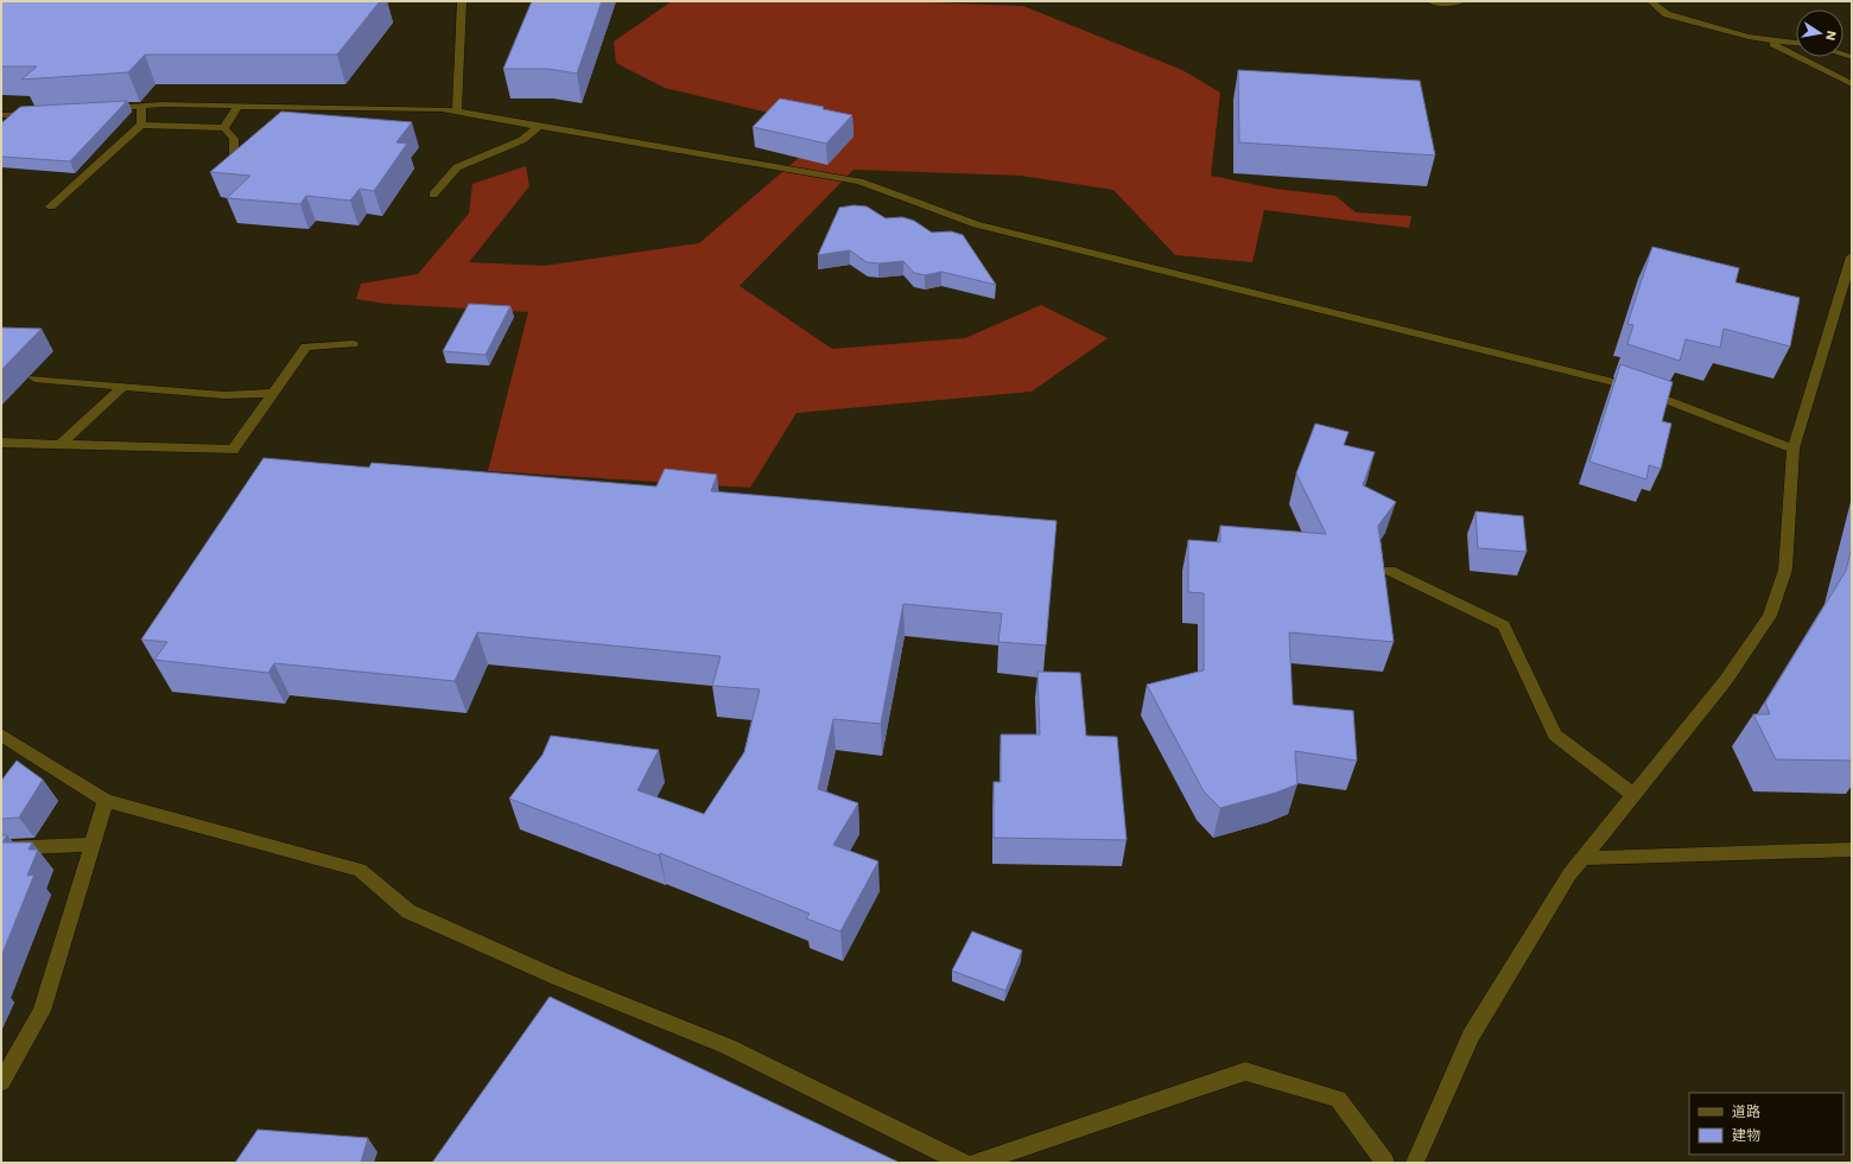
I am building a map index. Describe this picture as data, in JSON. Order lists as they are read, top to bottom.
{
  "legend": ["道路", "建物"],
  "north": "right"
}
